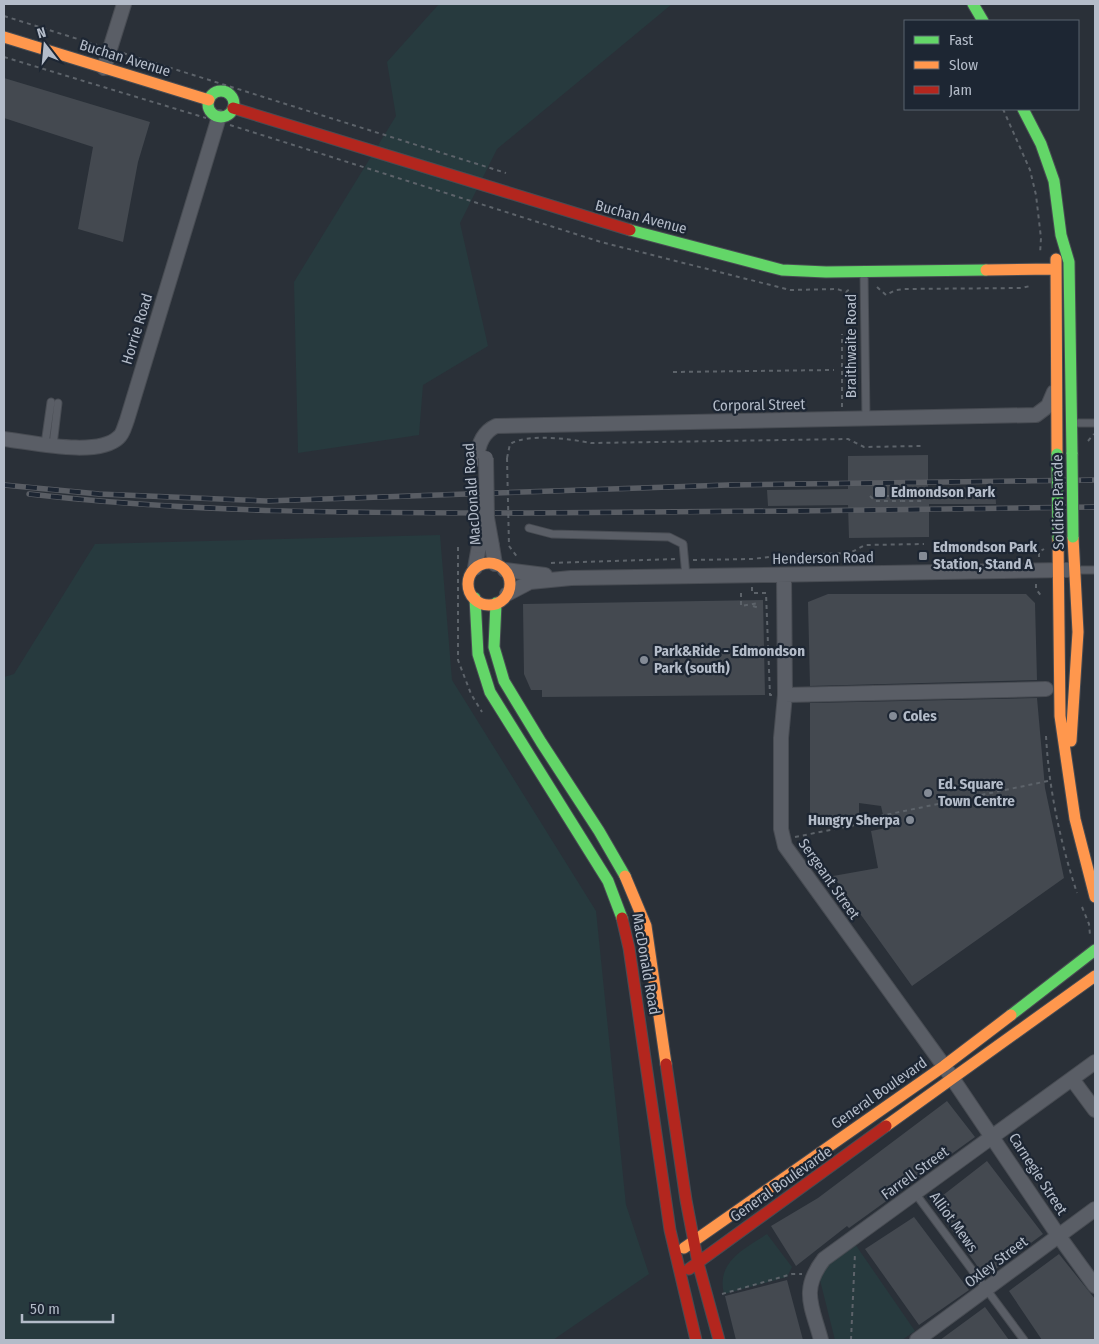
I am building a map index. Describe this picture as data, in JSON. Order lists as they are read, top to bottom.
{
  "streets": {
    "street": [
      "Buchan Avenue",
      "Horrie Road",
      "Corporal Street",
      "MacDonald Road",
      "Soldiers Parade",
      "Henderson Road",
      "Sergeant Street",
      "General Boulevard",
      "Farrell Street",
      "Carnegie Street",
      "General Boulevarde",
      "Oxley Street"
    ],
    "lane": ["Braithwaite Road", "Alliot Mews"]
  },
  "crossings": [
    ["Buchan Avenue", "Horrie Road"],
    ["Buchan Avenue", "Braithwaite Road"],
    ["Buchan Avenue", "Soldiers Parade"],
    ["Braithwaite Road", "Corporal Street"],
    ["Corporal Street", "MacDonald Road"],
    ["MacDonald Road", "Henderson Road"],
    ["MacDonald Road", "General Boulevard"],
    ["MacDonald Road", "General Boulevarde"],
    ["Soldiers Parade", "Henderson Road"],
    ["Henderson Road", "Sergeant Street"],
    ["Sergeant Street", "General Boulevard"],
    ["Sergeant Street", "Carnegie Street"],
    ["Sergeant Street", "General Boulevarde"],
    ["Farrell Street", "Carnegie Street"],
    ["Farrell Street", "Alliot Mews"],
    ["Carnegie Street", "General Boulevarde"],
    ["Carnegie Street", "Oxley Street"],
    ["Alliot Mews", "Oxley Street"]
  ],
  "places": {
    "transit": ["Edmondson Park", "Edmondson Park Station, Stand A"],
    "other": [
      "Park&Ride - Edmondson Park (south)",
      "Coles",
      "Ed. Square Town Centre",
      "Hungry Sherpa"
    ]
  },
  "legend": ["Fast", "Slow", "Jam"],
  "scale_bar": "50 m",
  "north": "top"
}
